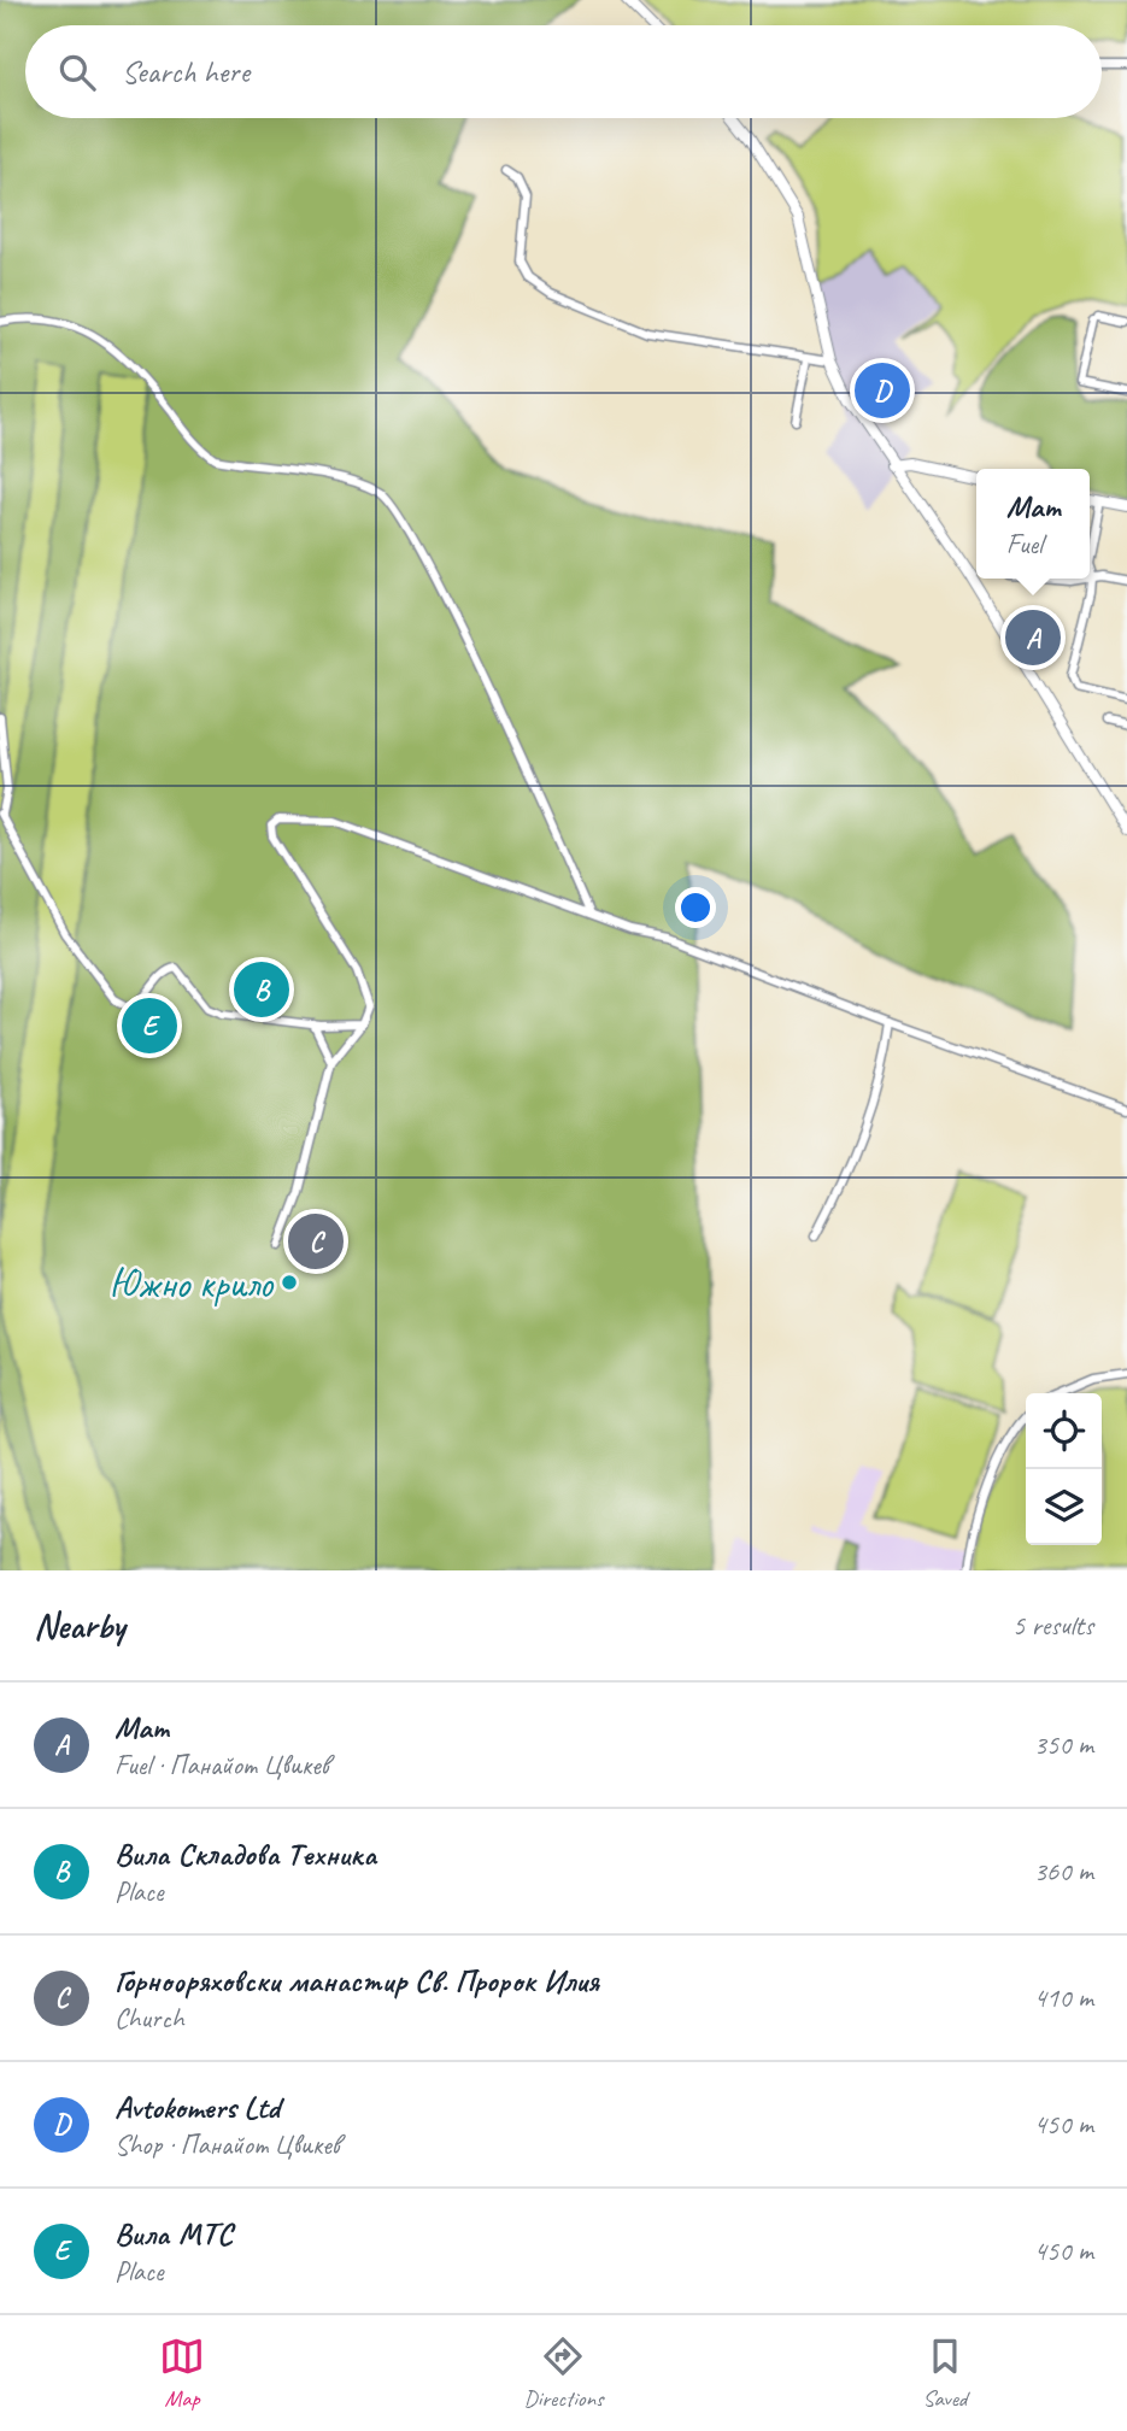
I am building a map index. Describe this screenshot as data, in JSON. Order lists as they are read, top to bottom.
{
  "places": ["Южно крило"],
  "page": {
    "search": "Search here",
    "pins": [
      "D",
      "A",
      "B",
      "E",
      "C"
    ],
    "popup": ["Мат", "Fuel"],
    "heading": ["Nearby", "5 results"],
    "list": [
      {
        "mark": "A",
        "name": "Мат",
        "note": "Fuel · Панайот Цвикев",
        "value": "350 m"
      },
      {
        "mark": "B",
        "name": "Вила Складова Техника",
        "note": "Place",
        "value": "360 m"
      },
      {
        "mark": "C",
        "name": "Горнооряховски манастир Св. Пророк Илия",
        "note": "Church",
        "value": "410 m"
      },
      {
        "mark": "D",
        "name": "Avtokomers Ltd",
        "note": "Shop · Панайот Цвикев",
        "value": "450 m"
      },
      {
        "mark": "E",
        "name": "Вила МТС",
        "note": "Place",
        "value": "450 m"
      }
    ],
    "nav": ["Map", "Directions", "Saved"]
  }
}
